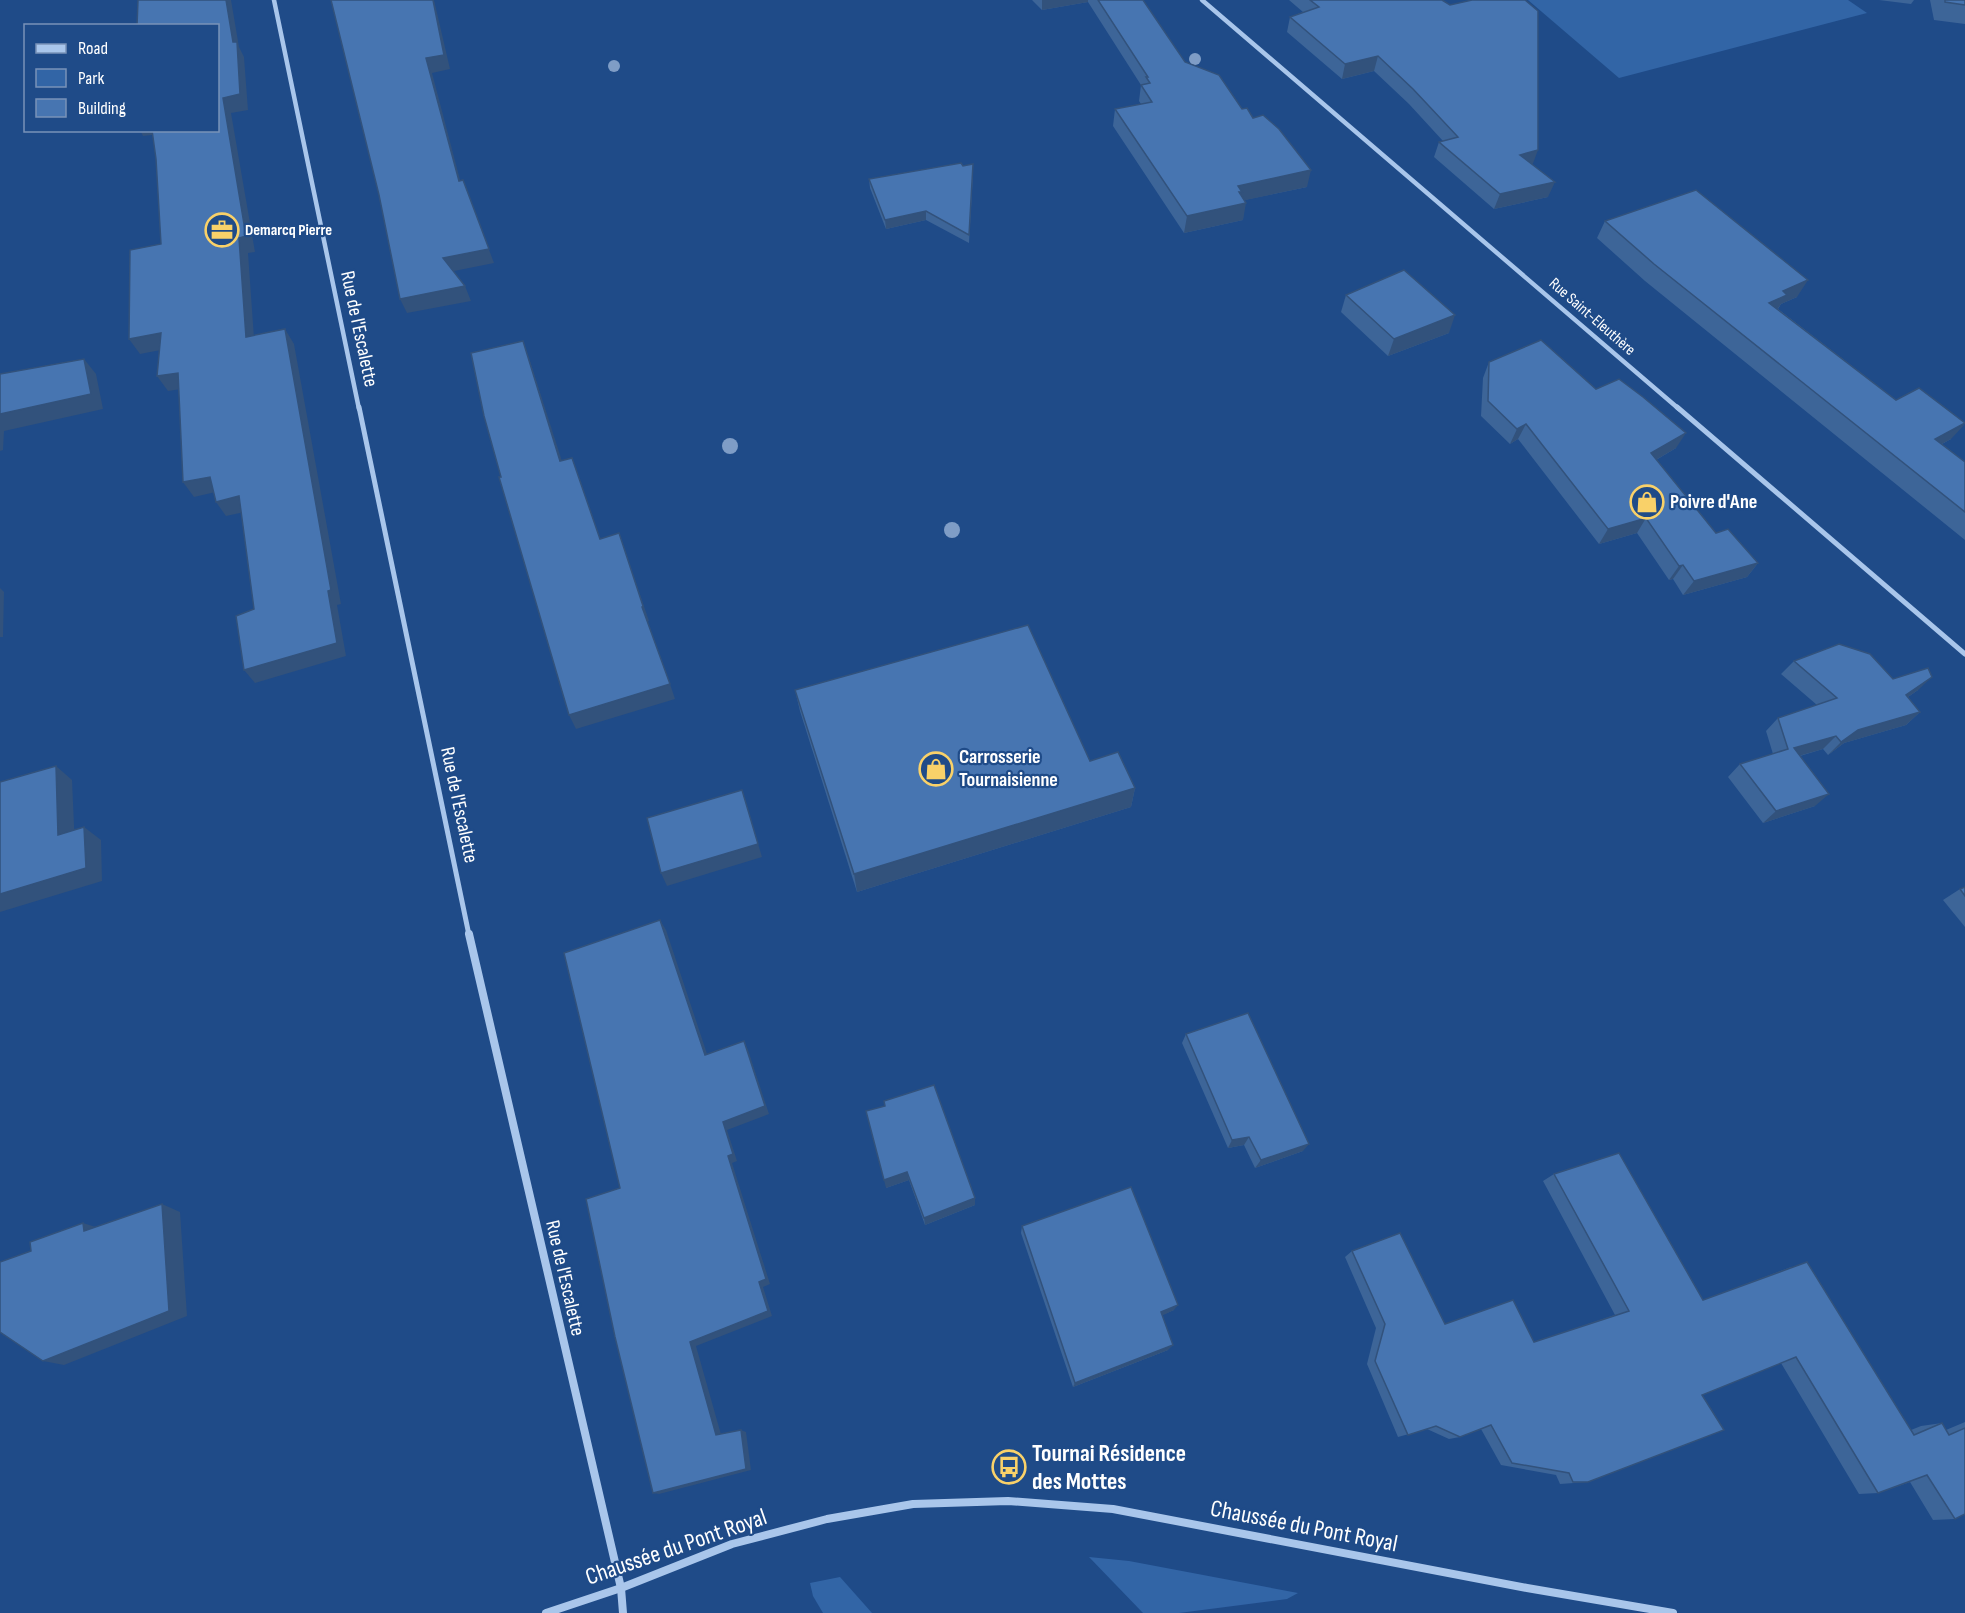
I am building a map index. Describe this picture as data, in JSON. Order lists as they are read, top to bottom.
{
  "streets": {
    "street": ["Rue Saint-Eleuthère", "Rue de l'Escalette", "Chaussée du Pont Royal"]
  },
  "crossings": [
    ["Rue de l'Escalette", "Chaussée du Pont Royal"]
  ],
  "places": {
    "office": ["Demarcq Pierre"],
    "shop": ["Poivre d'Ane", "Carrosserie Tournaisienne"],
    "bus stop": ["Tournai Résidence des Mottes"]
  },
  "legend": ["Road", "Park", "Building"]
}
